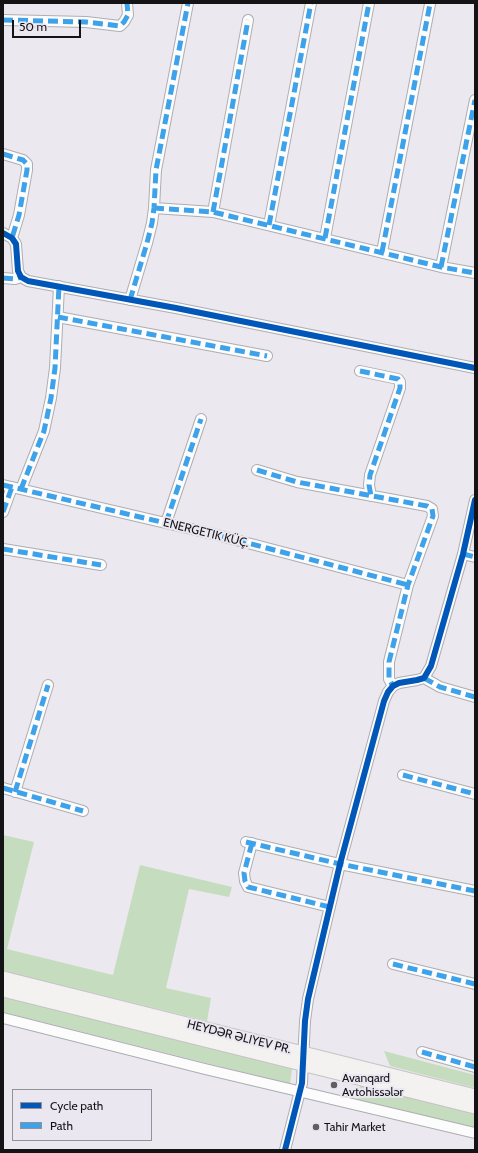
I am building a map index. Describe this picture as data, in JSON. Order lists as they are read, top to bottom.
{
  "streets": {
    "main road": ["HEYDƏR ƏLIYEV PR."],
    "street": ["ENERGETIK KÜÇ."]
  },
  "places": ["Avanqard Avtohissələr", "Tahir Market"],
  "legend": ["Cycle path", "Path"],
  "scale_bar": "50 m"
}
